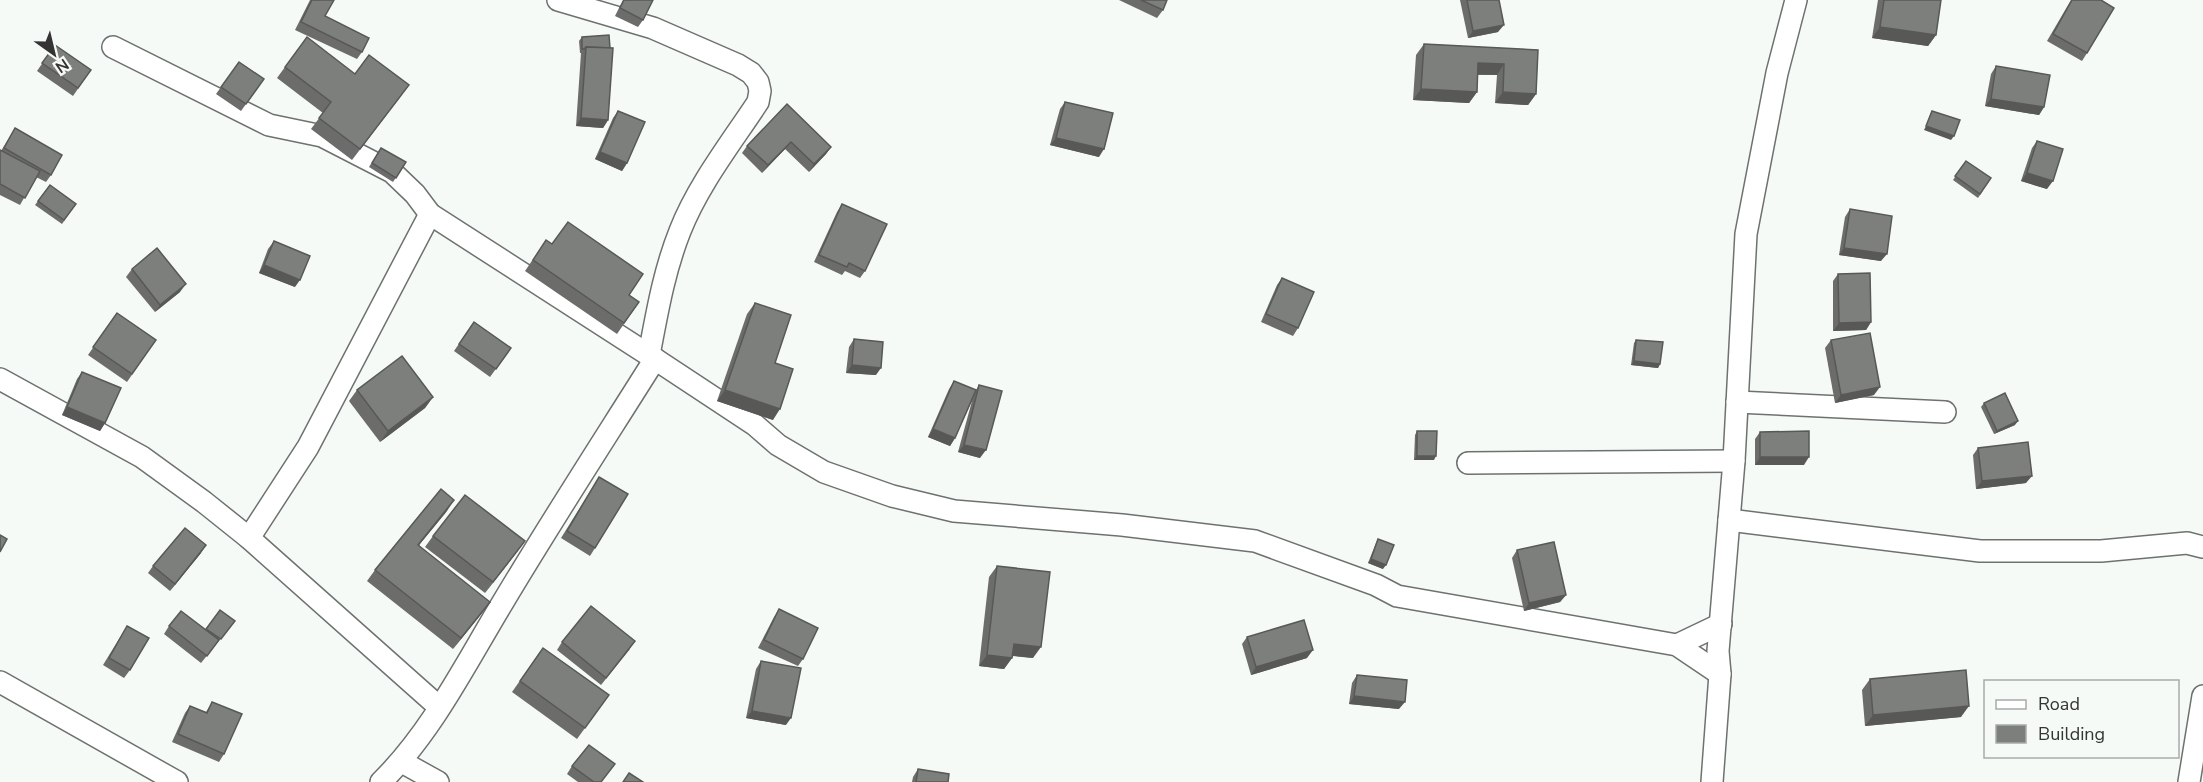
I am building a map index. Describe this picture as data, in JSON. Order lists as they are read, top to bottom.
{
  "legend": ["Road", "Building"],
  "north": "bottom right"
}
